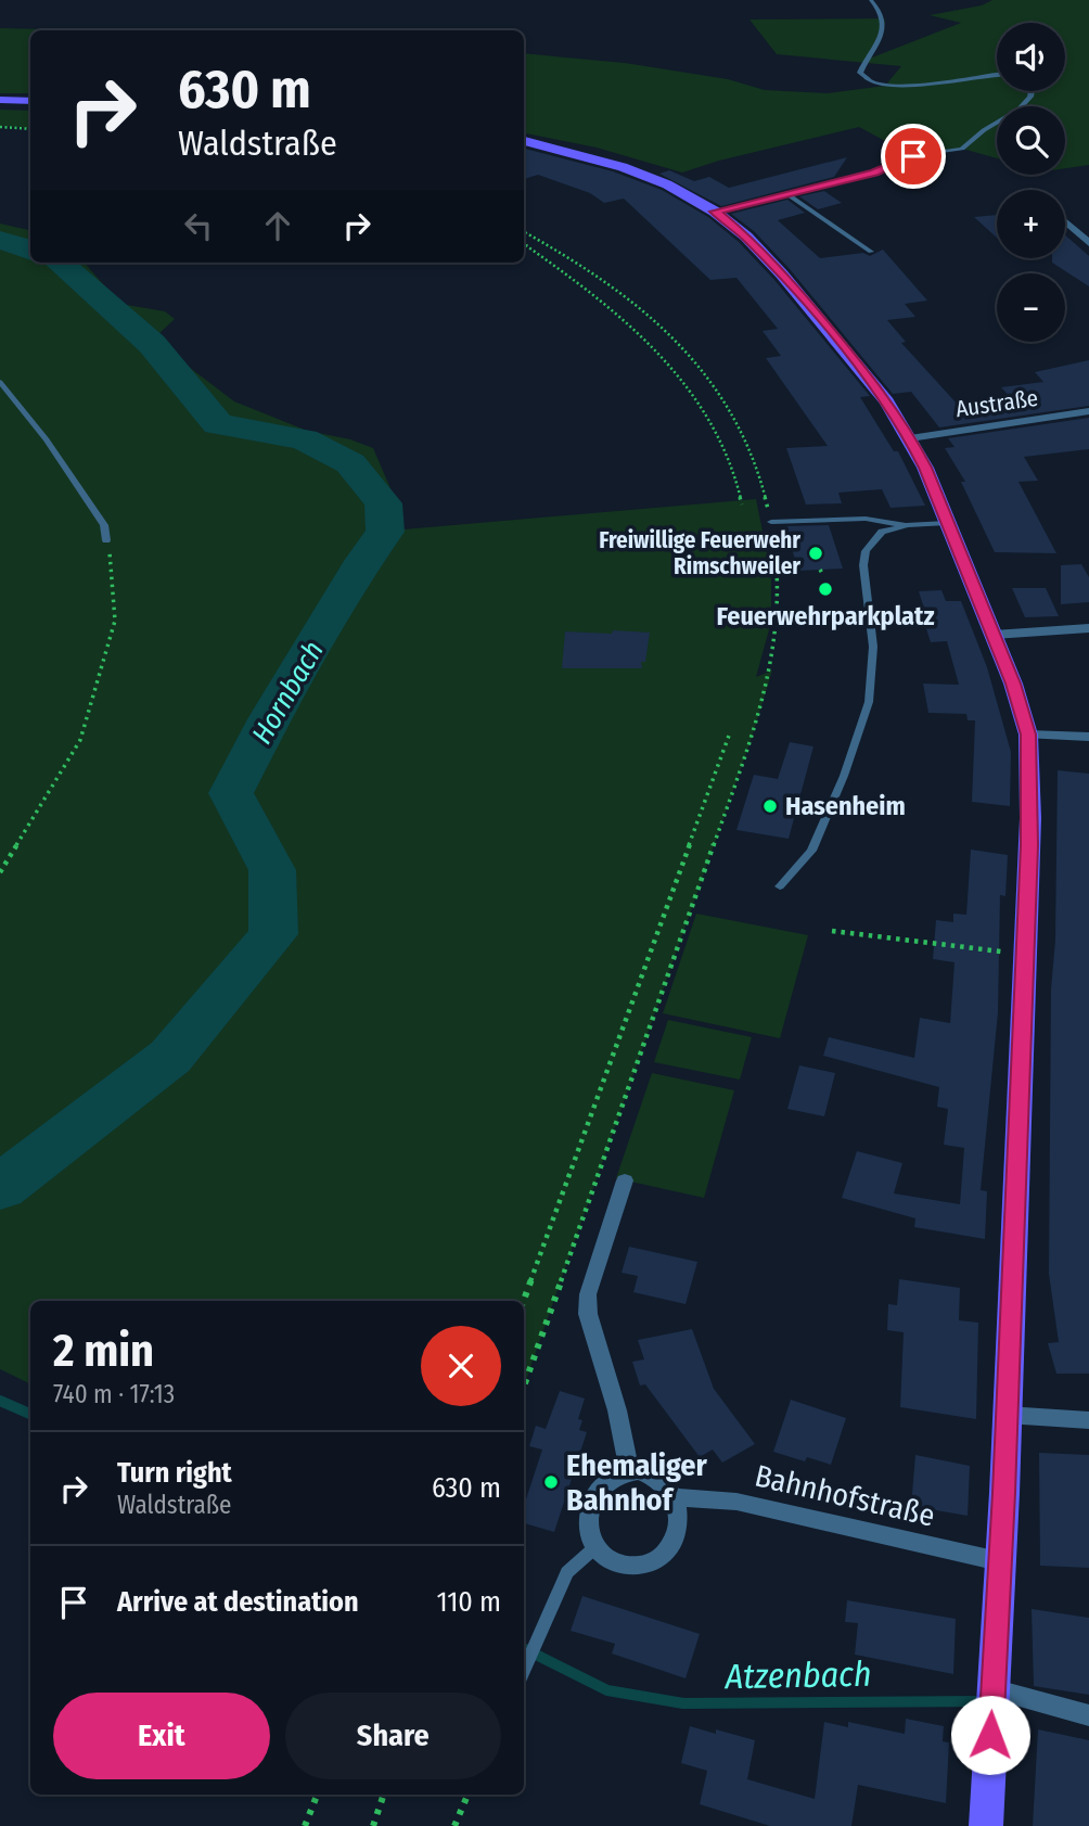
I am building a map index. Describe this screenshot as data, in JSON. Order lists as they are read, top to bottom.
{
  "streets": {
    "street": ["Austraße", "Bahnhofstraße"]
  },
  "water": ["Hornbach", "Atzenbach"],
  "places": [
    "Freiwillige Feuerwehr Rimschweiler",
    "Feuerwehrparkplatz",
    "Hasenheim",
    "Ehemaliger Bahnhof"
  ],
  "page": {
    "map_buttons": ["+", "−"],
    "turn": ["630 m", "Waldstraße"],
    "heading": ["2 min", "740 m · 17:13"],
    "list": [
      {
        "name": "Turn right",
        "note": "Waldstraße",
        "value": "630 m"
      },
      {
        "name": "Arrive at destination",
        "value": "110 m"
      }
    ],
    "buttons": ["Exit", "Share"]
  }
}
